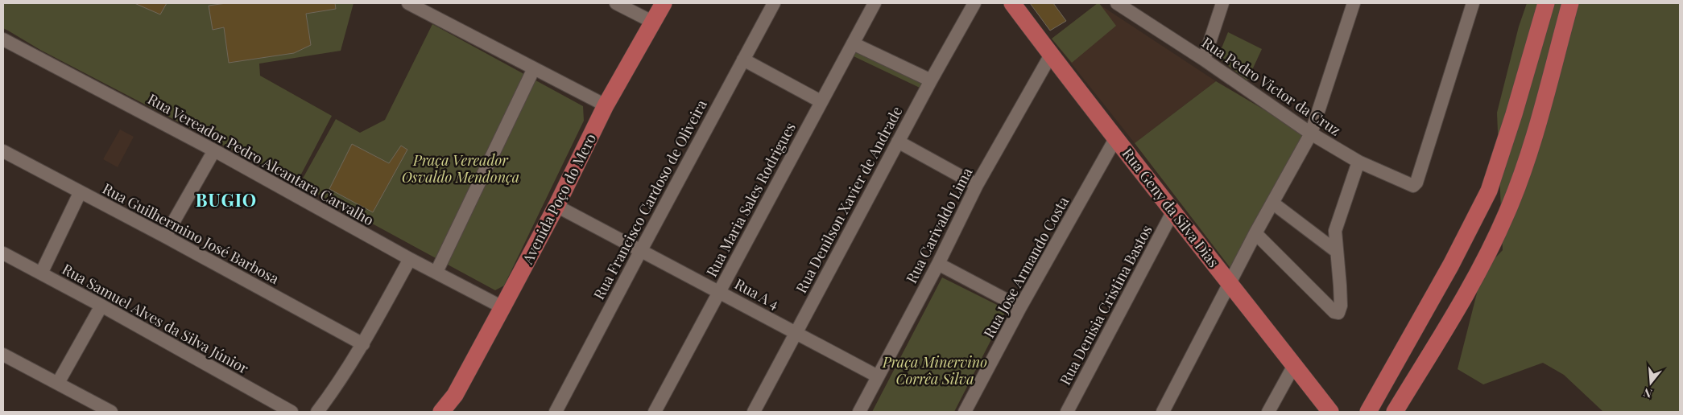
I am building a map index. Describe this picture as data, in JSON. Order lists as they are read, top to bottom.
{
  "streets": {
    "main road": ["Avenida Poço do Mero", "Rua Geny da Silva Dias"],
    "street": [
      "Rua Pedro Victor da Cruz",
      "Rua Vereador Pedro Alcantara Carvalho",
      "Rua Francisco Cardoso de Oliveira",
      "Rua Maria Sales Rodrigues",
      "Rua Denilson Xavier de Andrade",
      "Rua Carivaldo Lima",
      "Rua Guilhermino José Barbosa",
      "Rua Jose Armando Costa",
      "Rua A 4",
      "Rua Denisia Cristina Bastos",
      "Rua Samuel Alves da Silva Júnior"
    ]
  },
  "crossings": [
    ["Rua Vereador Pedro Alcantara Carvalho", "Avenida Poço do Mero"],
    ["Avenida Poço do Mero", "Rua A 4"],
    ["Rua Francisco Cardoso de Oliveira", "Rua A 4"],
    ["Rua Maria Sales Rodrigues", "Rua A 4"],
    ["Rua Denilson Xavier de Andrade", "Rua A 4"],
    ["Rua Geny da Silva Dias", "Rua Carivaldo Lima"],
    ["Rua Geny da Silva Dias", "Rua Jose Armando Costa"],
    ["Rua Geny da Silva Dias", "Rua Denisia Cristina Bastos"],
    ["Rua Carivaldo Lima", "Rua A 4"]
  ],
  "districts": ["BUGIO"],
  "parks": ["Praça Vereador Osvaldo Mendonça", "Praça Minervino Corrêa Silva"],
  "north": "bottom"
}
